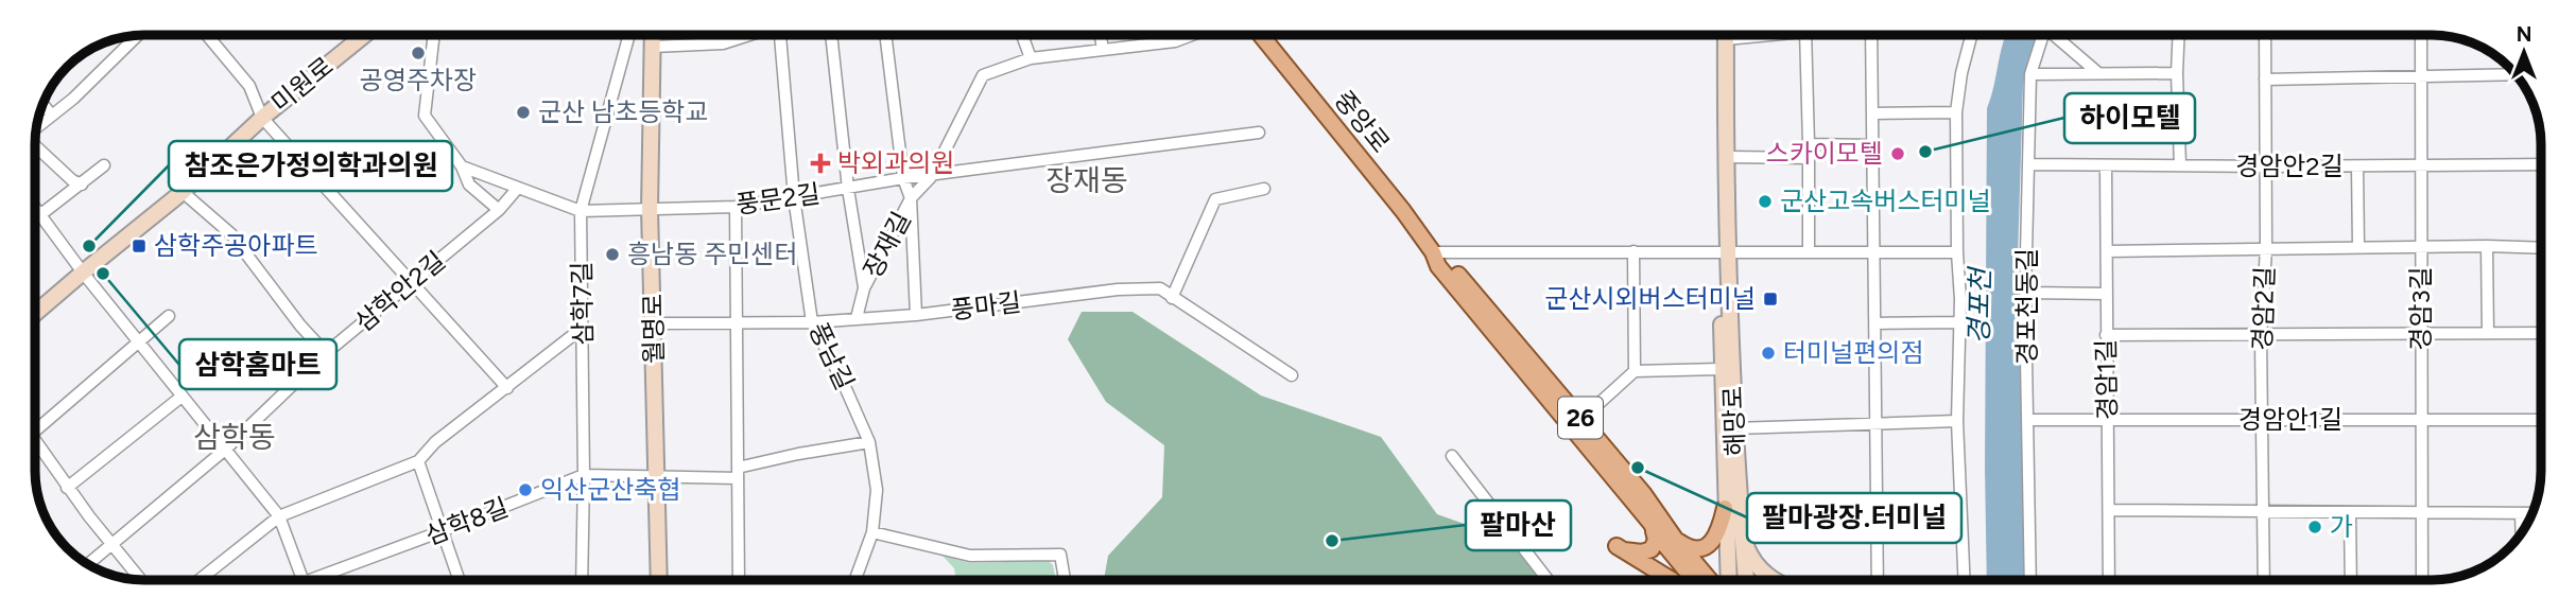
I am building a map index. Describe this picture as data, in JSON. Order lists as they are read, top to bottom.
{
  "streets": {
    "main road": ["중앙로", "26"],
    "street": [
      "미원로",
      "경암안2길",
      "풍문2길",
      "장재길",
      "삼학안2길",
      "삼학7길",
      "풍마길",
      "경포천동길",
      "경암2길",
      "경암3길",
      "월명로",
      "풍남길",
      "경암1길",
      "경암안1길",
      "해망로",
      "삼학8길"
    ]
  },
  "crossings": [
    ["경암안2길", "경포천동길"],
    ["경암안2길", "경암2길"],
    ["경암안2길", "경암3길"],
    ["경암안2길", "경암1길"],
    ["풍문2길", "장재길"],
    ["풍문2길", "삼학7길"],
    ["풍문2길", "월명로"],
    ["풍문2길", "풍남길"],
    ["장재길", "풍마길"],
    ["삼학7길", "삼학8길"],
    ["풍마길", "월명로"],
    ["풍마길", "풍남길"],
    ["경포천동길", "경암안1길"],
    ["경암2길", "경암안1길"],
    ["경암3길", "경암안1길"],
    ["월명로", "삼학8길"],
    ["풍남길", "삼학8길"],
    ["경암1길", "경암안1길"]
  ],
  "districts": ["장재동", "삼학동"],
  "water": ["경포천"],
  "places": {
    "other": [
      "공영주차장",
      "군산 남초등학교",
      "하이모텔",
      "스카이모텔",
      "군산고속버스터미널",
      "참조은가정의학과의원",
      "흥남동 주민센터",
      "삼학홈마트",
      "터미널편의점",
      "팔마광장.터미널",
      "익산군산축협",
      "가",
      "팔마산"
    ],
    "health": ["박외과의원"],
    "transit": ["삼학주공아파트", "군산시외버스터미널"]
  },
  "north": "top"
}
